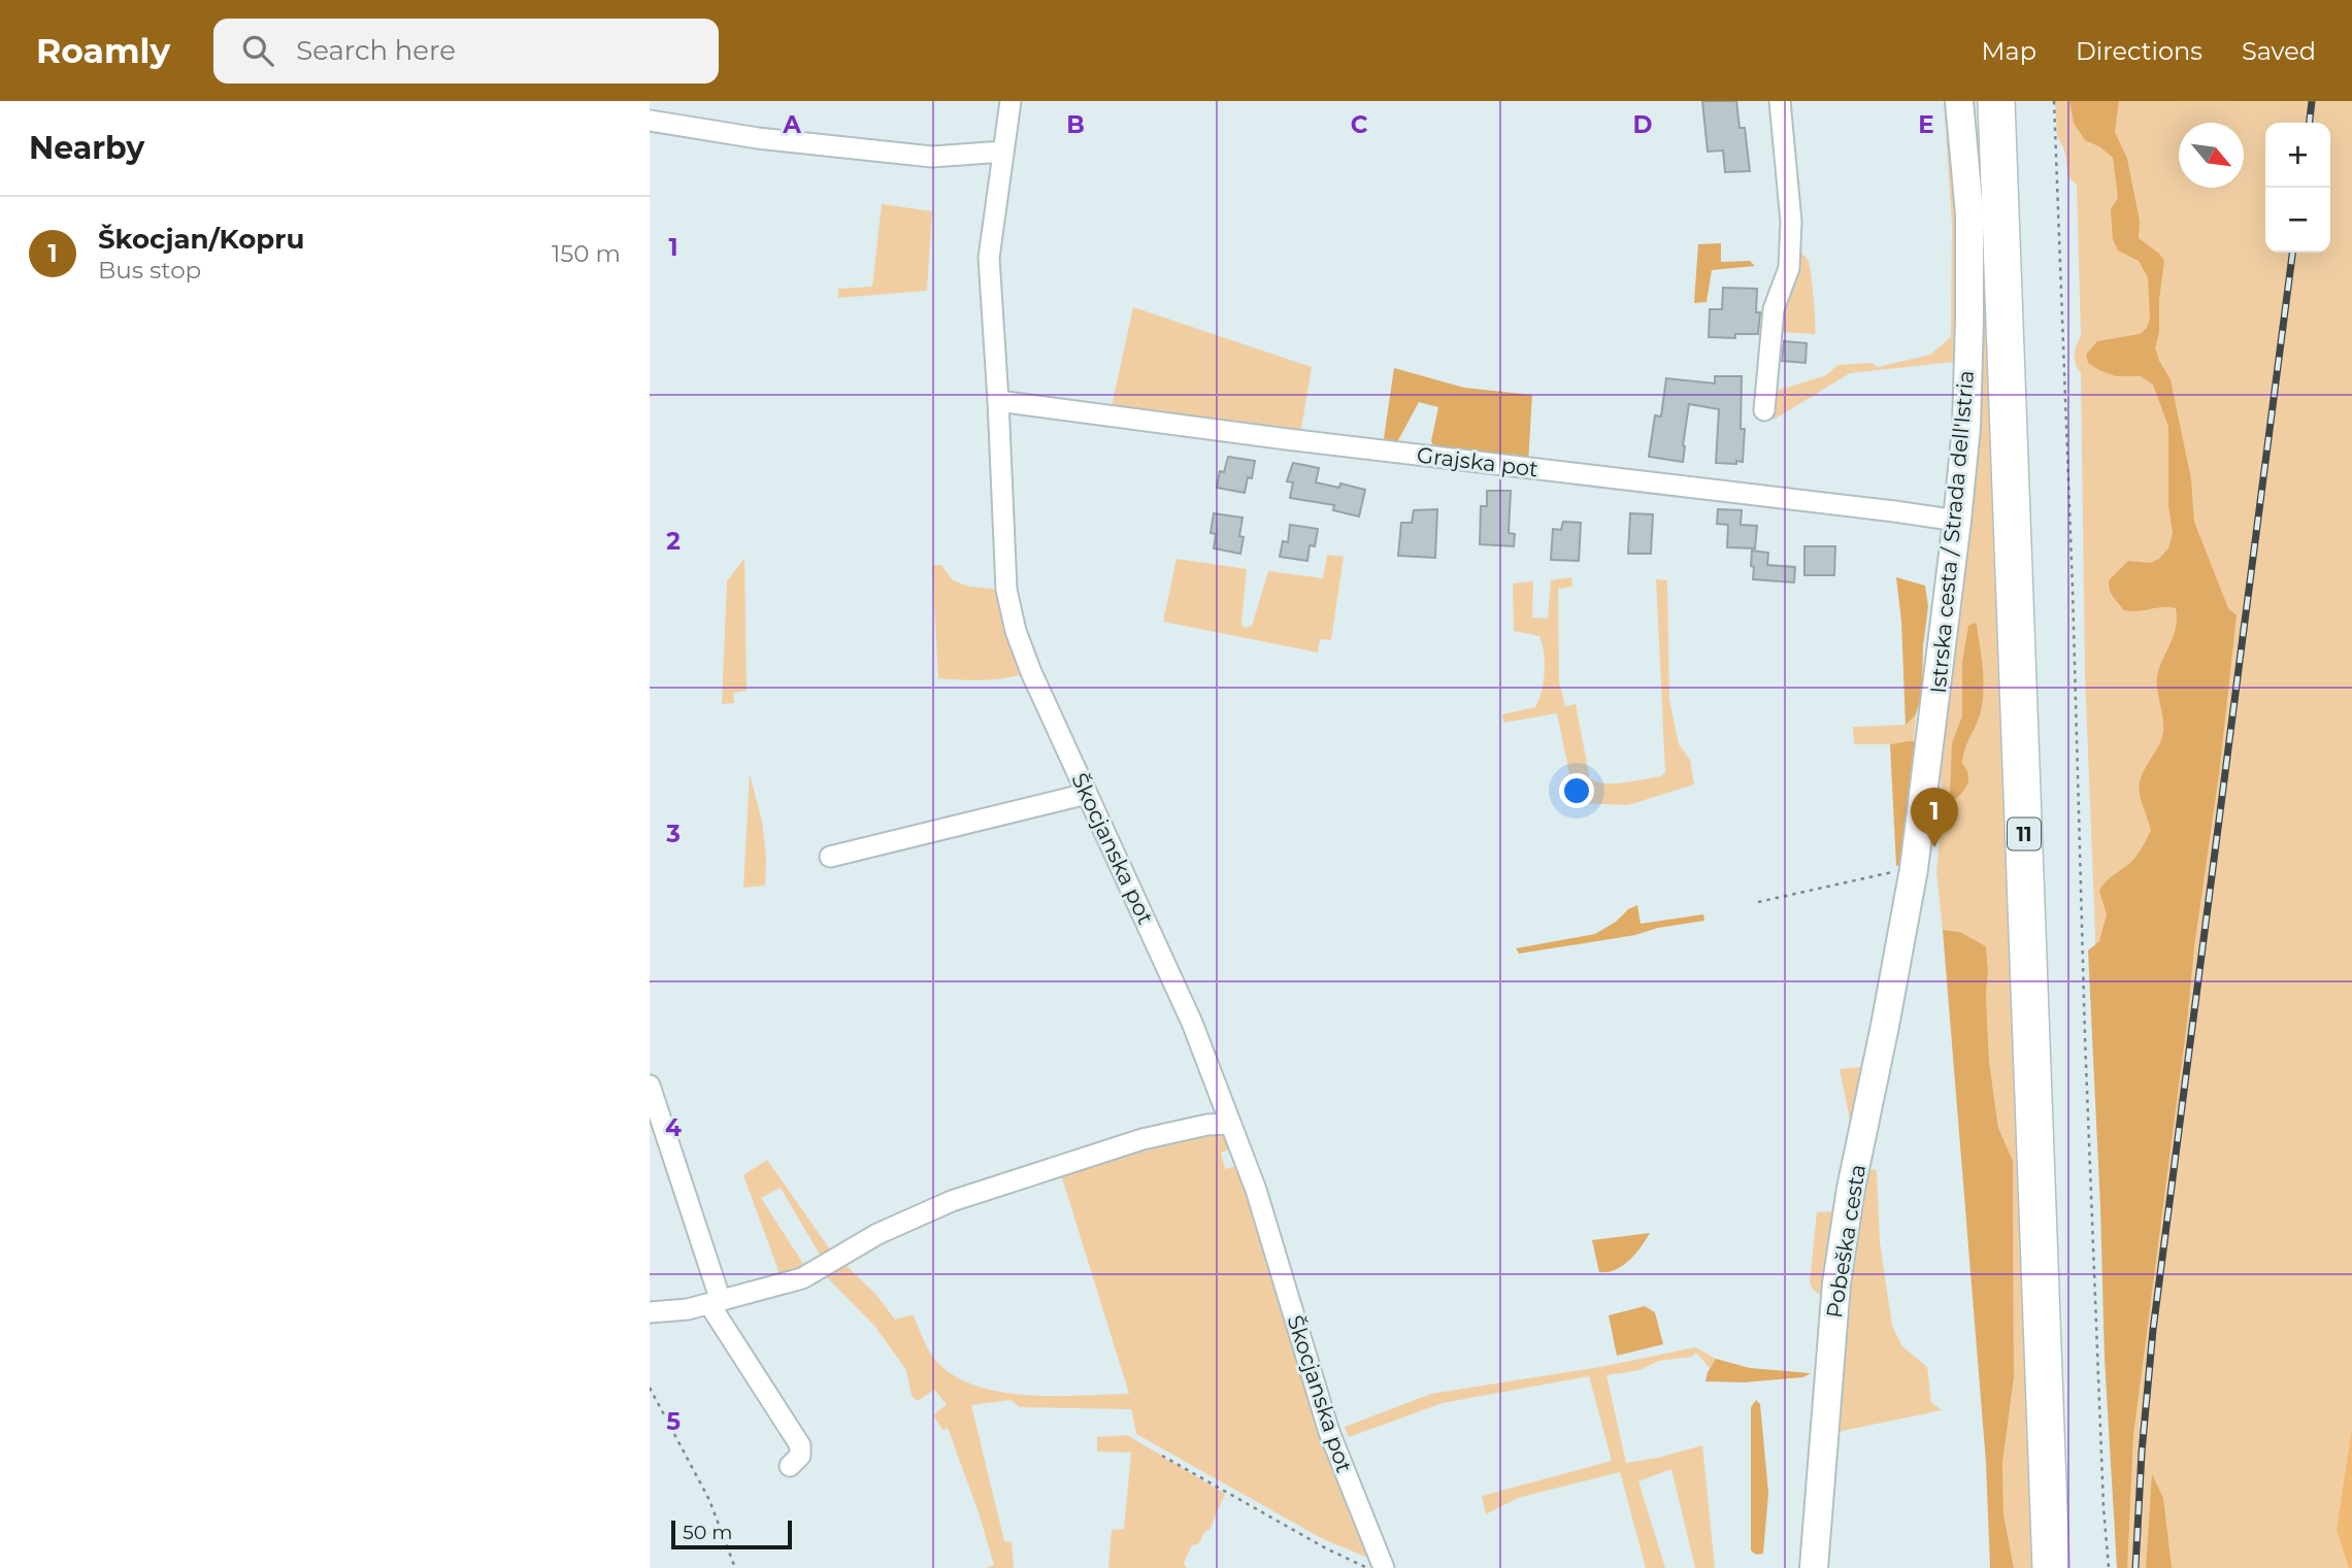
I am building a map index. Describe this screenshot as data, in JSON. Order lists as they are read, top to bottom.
{
  "streets": {
    "highway": ["11"],
    "street": [
      "Grajska pot",
      "Istrska cesta / Strada dell'Istria",
      "Škocjanska pot",
      "Pobeška cesta"
    ]
  },
  "crossings": [
    ["Grajska pot", "Istrska cesta / Strada dell'Istria"],
    ["Grajska pot", "Škocjanska pot"],
    ["Istrska cesta / Strada dell'Istria", "Pobeška cesta"]
  ],
  "scale_bar": "50 m",
  "north": "bottom right",
  "page": {
    "header": "Roamly",
    "search": "Search here",
    "nav": ["Map", "Directions", "Saved"],
    "heading": "Nearby",
    "map_buttons": ["+", "−"],
    "list": [
      {
        "mark": "1",
        "name": "Škocjan/Kopru",
        "note": "Bus stop",
        "value": "150 m"
      }
    ],
    "pins": "1",
    "scale": "50 m"
  },
  "grid": {
    "columns": [
      "A",
      "B",
      "C",
      "D",
      "E"
    ],
    "rows": [
      "1",
      "2",
      "3",
      "4",
      "5"
    ]
  }
}
